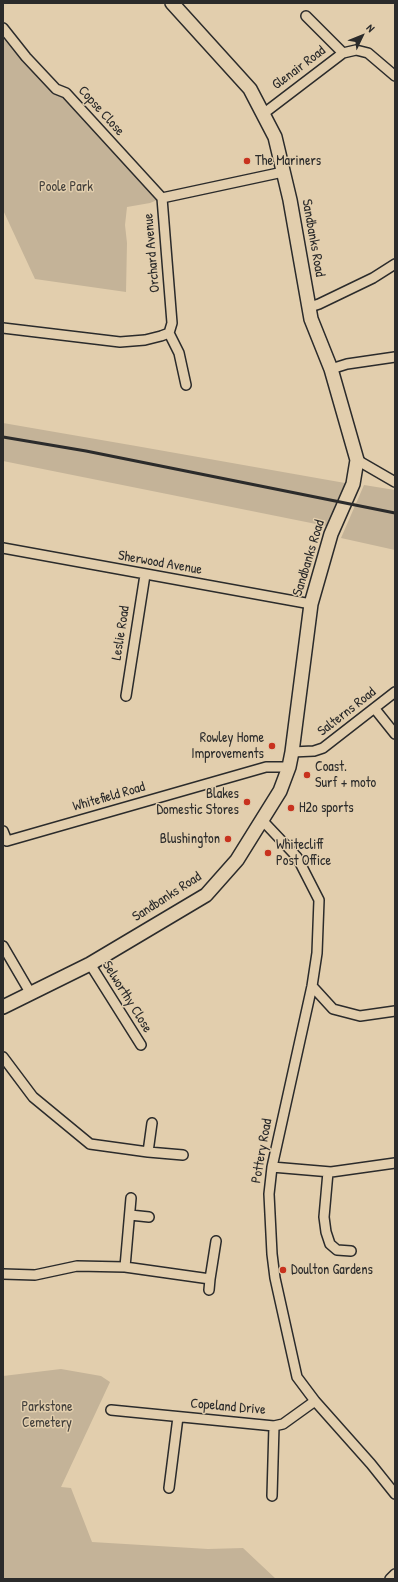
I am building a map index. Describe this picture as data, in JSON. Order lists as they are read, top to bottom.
{
  "streets": {
    "main road": ["Sandbanks Road"],
    "street": [
      "Glenair Road",
      "Copse Close",
      "Orchard Avenue",
      "Sherwood Avenue",
      "Leslie Road",
      "Salterns Road",
      "Whitefield Road",
      "Selworthy Close",
      "Pottery Road",
      "Copeland Drive"
    ]
  },
  "crossings": [
    ["Glenair Road", "Sandbanks Road"],
    ["Copse Close", "Orchard Avenue"],
    ["Sandbanks Road", "Orchard Avenue"],
    ["Sandbanks Road", "Sherwood Avenue"],
    ["Sandbanks Road", "Salterns Road"],
    ["Sandbanks Road", "Whitefield Road"],
    ["Sandbanks Road", "Selworthy Close"],
    ["Sandbanks Road", "Pottery Road"],
    ["Sherwood Avenue", "Leslie Road"],
    ["Pottery Road", "Copeland Drive"]
  ],
  "parks": ["Poole Park", "Parkstone Cemetery"],
  "places": [
    "The Mariners",
    "Rowley Home Improvements",
    "Coast. Surf + moto",
    "Blakes Domestic Stores",
    "H2o sports",
    "Blushington",
    "Whitecliff Post Office",
    "Doulton Gardens"
  ],
  "north": "top right"
}
